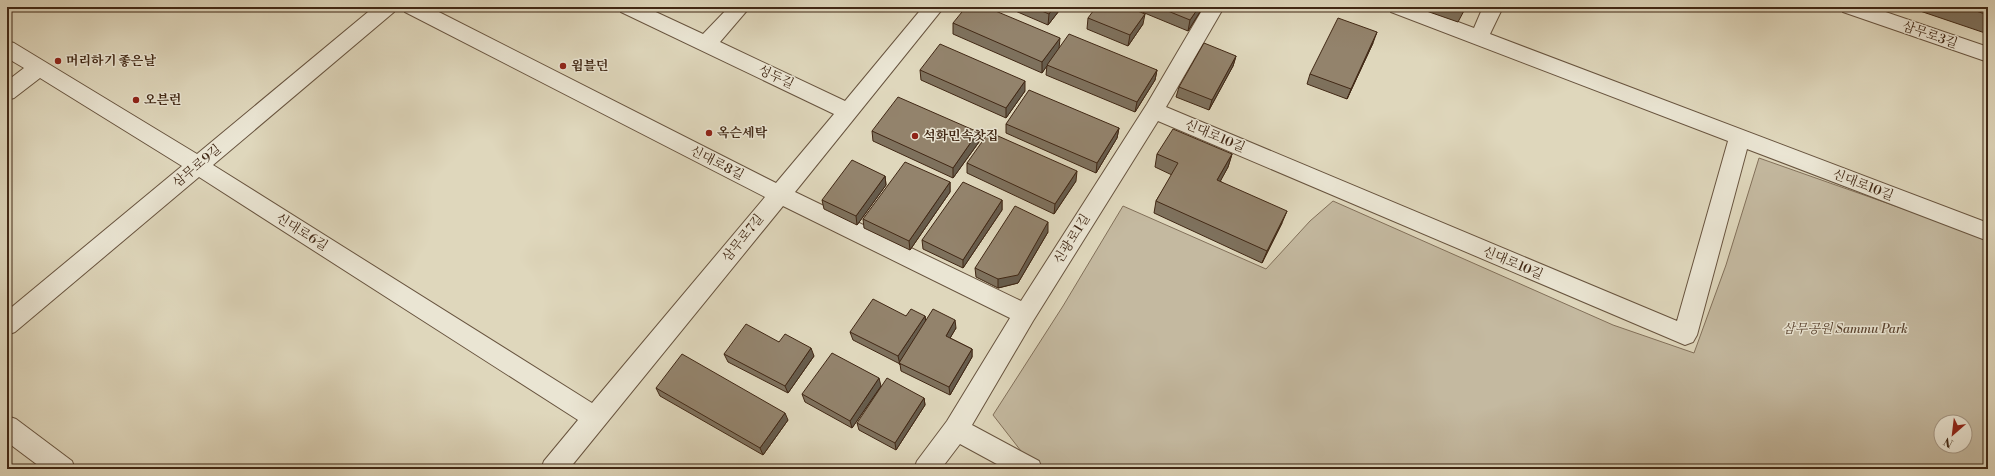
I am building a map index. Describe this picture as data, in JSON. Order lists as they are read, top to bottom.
{
  "streets": {
    "street": [
      "삼무로3길",
      "성두길",
      "신대로10길",
      "신대로8길",
      "삼무로9길",
      "신대로6길",
      "삼무로7길",
      "신광로1길"
    ]
  },
  "crossings": [
    ["성두길", "삼무로7길"],
    ["신대로10길", "신광로1길"],
    ["신대로8길", "삼무로7길"],
    ["신대로8길", "신광로1길"],
    ["삼무로9길", "신대로6길"],
    ["신대로6길", "삼무로7길"]
  ],
  "parks": ["삼무공원 Sammu Park"],
  "places": [
    "머리하기 좋은날",
    "윔블던",
    "오븐런",
    "옥슨세탁",
    "석화민속찻집"
  ],
  "north": "bottom left"
}
